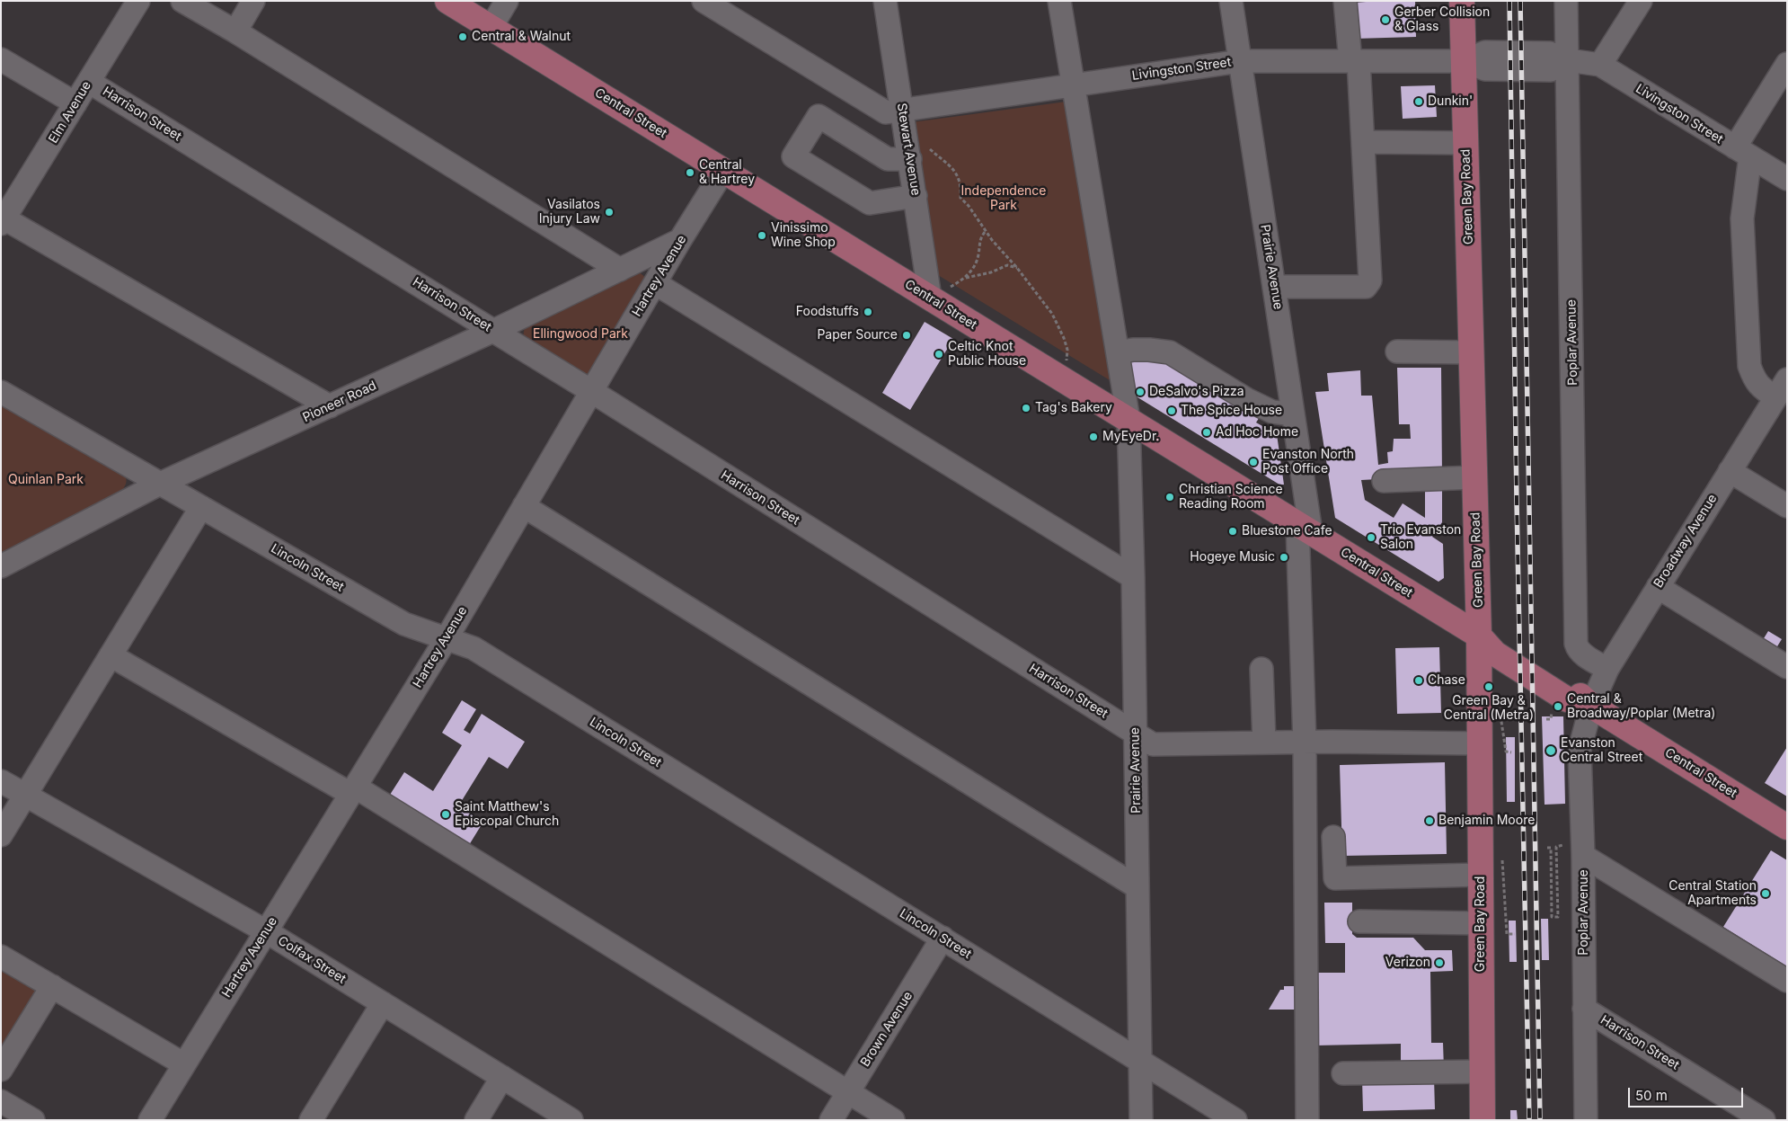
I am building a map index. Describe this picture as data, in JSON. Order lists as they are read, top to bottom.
{
  "streets": {
    "main road": ["Central Street", "Green Bay Road"],
    "street": [
      "Livingston Street",
      "Elm Avenue",
      "Harrison Street",
      "Stewart Avenue",
      "Prairie Avenue",
      "Hartrey Avenue",
      "Poplar Avenue",
      "Pioneer Road",
      "Broadway Avenue",
      "Lincoln Street",
      "Colfax Street",
      "Brown Avenue"
    ]
  },
  "crossings": [
    ["Livingston Street", "Stewart Avenue"],
    ["Livingston Street", "Green Bay Road"],
    ["Livingston Street", "Prairie Avenue"],
    ["Livingston Street", "Poplar Avenue"],
    ["Elm Avenue", "Harrison Street"],
    ["Central Street", "Stewart Avenue"],
    ["Central Street", "Green Bay Road"],
    ["Central Street", "Prairie Avenue"],
    ["Central Street", "Hartrey Avenue"],
    ["Central Street", "Poplar Avenue"],
    ["Central Street", "Broadway Avenue"],
    ["Harrison Street", "Green Bay Road"],
    ["Harrison Street", "Prairie Avenue"],
    ["Harrison Street", "Hartrey Avenue"],
    ["Harrison Street", "Poplar Avenue"],
    ["Harrison Street", "Pioneer Road"],
    ["Prairie Avenue", "Lincoln Street"],
    ["Hartrey Avenue", "Pioneer Road"],
    ["Hartrey Avenue", "Lincoln Street"],
    ["Hartrey Avenue", "Colfax Street"],
    ["Poplar Avenue", "Broadway Avenue"],
    ["Pioneer Road", "Lincoln Street"],
    ["Lincoln Street", "Brown Avenue"]
  ],
  "parks": ["Independence Park", "Ellingwood Park", "Quinlan Park"],
  "places": [
    "Gerber Collision & Glass",
    "Central & Walnut",
    "Dunkin'",
    "Central & Hartrey",
    "Vasilatos Injury Law",
    "Vinissimo Wine Shop",
    "Foodstuffs",
    "Paper Source",
    "Celtic Knot Public House",
    "DeSalvo's Pizza",
    "Tag's Bakery",
    "The Spice House",
    "Ad Hoc Home",
    "MyEyeDr.",
    "Evanston North Post Office",
    "Christian Science Reading Room",
    "Bluestone Cafe",
    "Trio Evanston Salon",
    "Hogeye Music",
    "Chase",
    "Green Bay & Central (Metra)",
    "Central & Broadway/Poplar (Metra)",
    "Evanston Central Street",
    "Saint Matthew's Episcopal Church",
    "Benjamin Moore",
    "Central Station Apartments",
    "Verizon"
  ],
  "scale_bar": "50 m"
}
